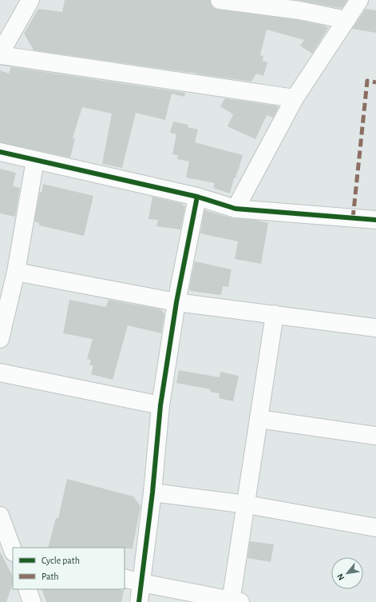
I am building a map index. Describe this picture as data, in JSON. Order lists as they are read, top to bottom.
{
  "legend": ["Cycle path", "Path"],
  "north": "bottom left"
}
